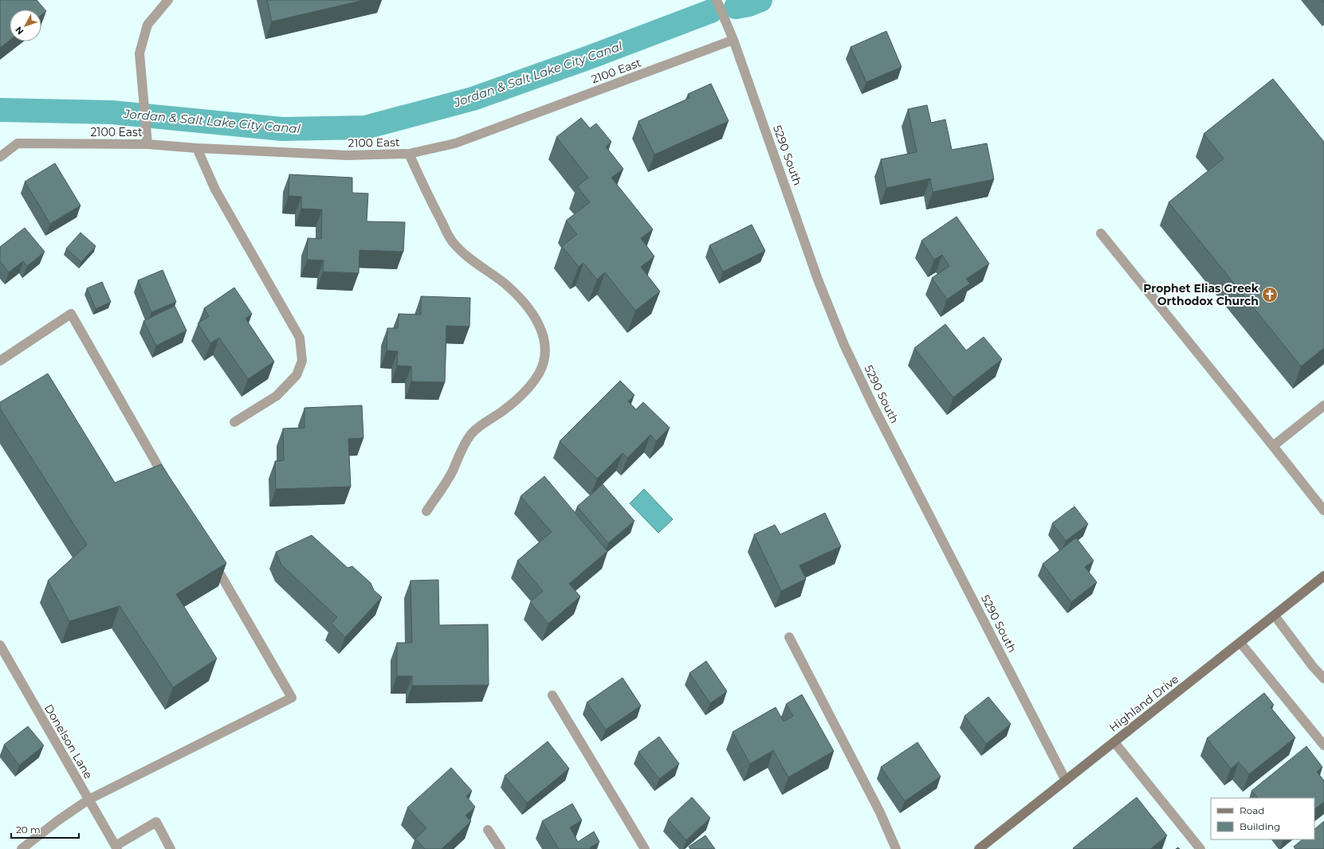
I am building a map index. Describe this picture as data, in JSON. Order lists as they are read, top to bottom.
{
  "streets": {
    "main road": ["Highland Drive"],
    "street": ["2100 East", "5290 South", "Donelson Lane"]
  },
  "crossings": [
    ["2100 East", "5290 South"],
    ["5290 South", "Highland Drive"]
  ],
  "water": ["Jordan & Salt Lake City Canal"],
  "places": {
    "church": ["Prophet Elias Greek Orthodox Church"]
  },
  "legend": ["Road", "Building"],
  "scale_bar": "20 m",
  "north": "bottom left"
}
